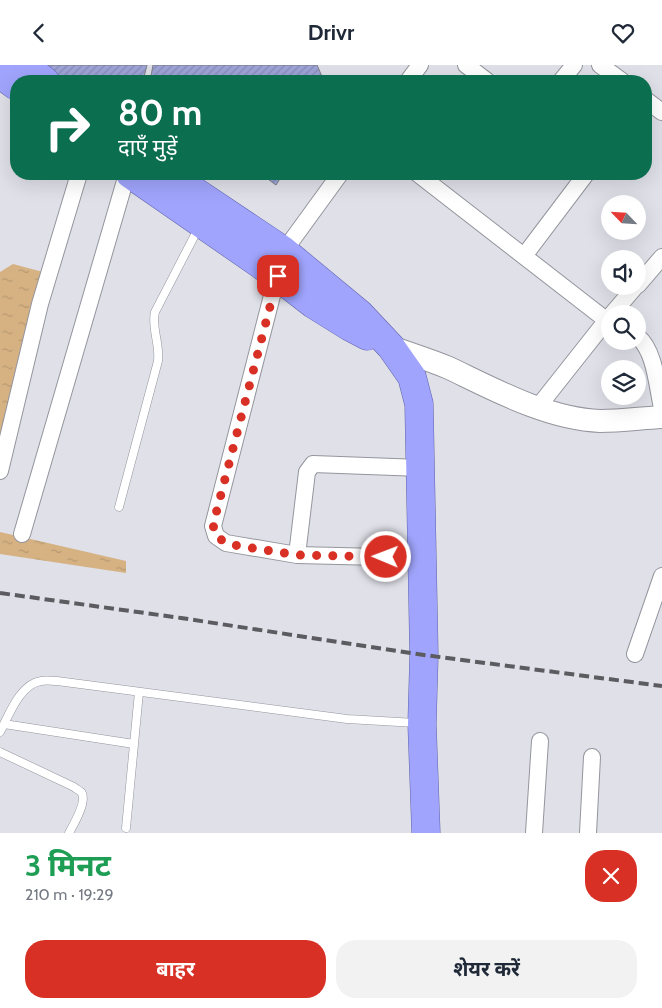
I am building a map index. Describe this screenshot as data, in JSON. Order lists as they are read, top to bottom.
{
  "north": "top left",
  "page": {
    "header": "Drivr",
    "turn": ["80 m", "दाएँ मुड़ें"],
    "heading": ["3 मिनट", "210 m · 19:29"],
    "buttons": ["बाहर", "शेयर करें"]
  }
}
